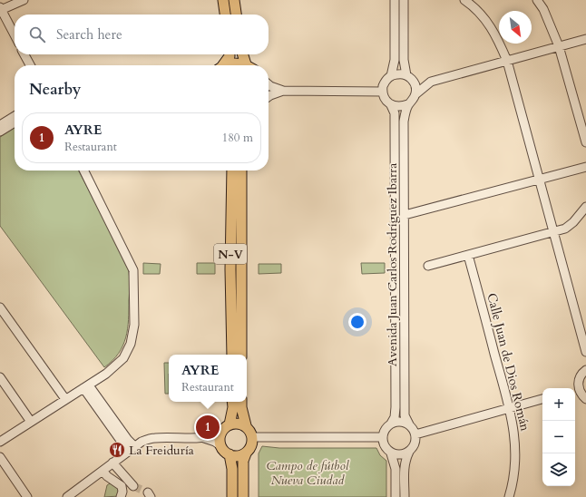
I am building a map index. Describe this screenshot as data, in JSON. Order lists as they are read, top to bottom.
{
  "streets": {
    "main road": ["N-V"],
    "street": ["Avenida Juan Carlos Rodríguez Ibarra", "Calle Juan de Dios Román"]
  },
  "parks": ["Campo de fútbol Nueva Ciudad"],
  "places": {
    "restaurant": ["La Freiduría"]
  },
  "north": "bottom right",
  "page": {
    "search": "Search here",
    "heading": "Nearby",
    "list": [
      {
        "mark": "1",
        "name": "AYRE",
        "note": "Restaurant",
        "value": "180 m"
      }
    ],
    "popup": ["AYRE", "Restaurant"],
    "map_buttons": ["+", "−"],
    "pins": "1"
  }
}
